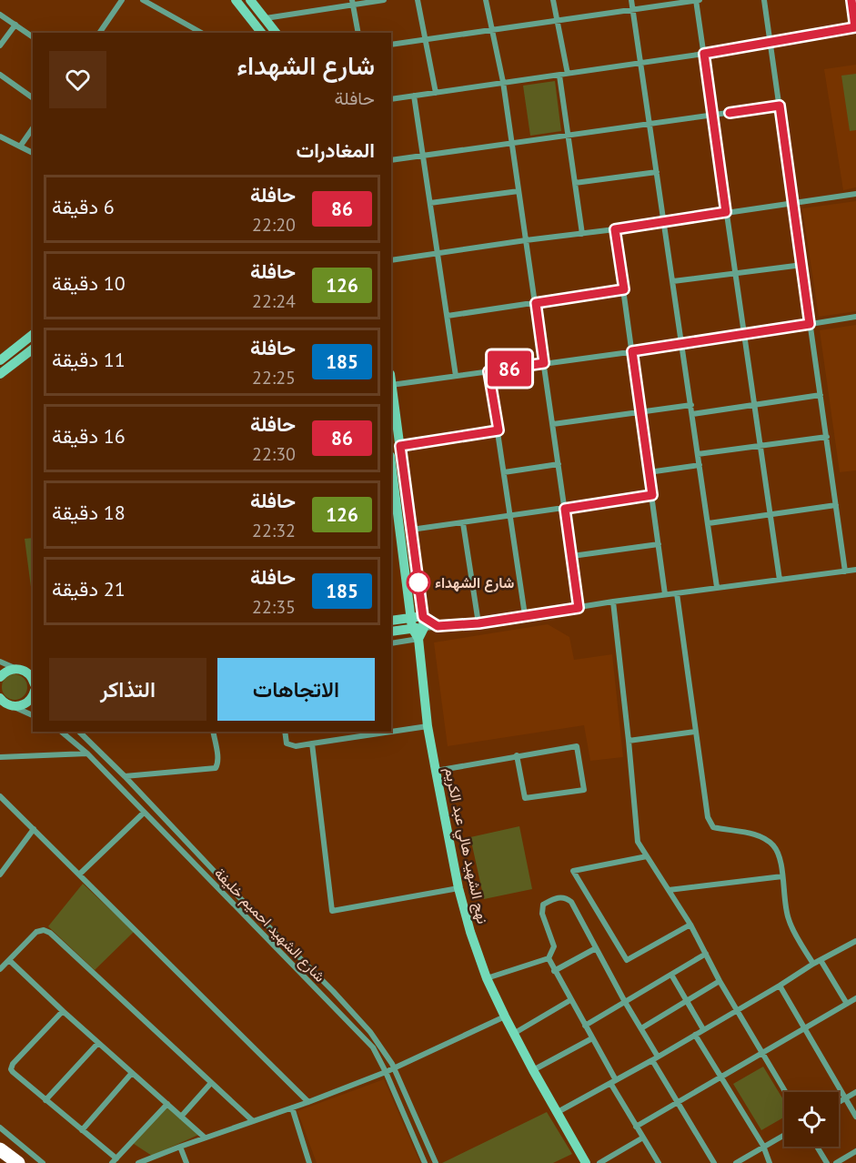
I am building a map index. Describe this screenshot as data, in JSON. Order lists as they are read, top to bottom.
{
  "streets": {
    "main road": ["نهج الشهيد هالي عبد الكريم"],
    "street": ["شارع الشهيد احميم خليفة"]
  },
  "places": ["شارع الشهداء"],
  "lines": ["bus line 86"],
  "page": {
    "on_map": "86",
    "heading": [
      ["شارع الشهداء", "حافلة"],
      "المغادرات"
    ],
    "list": [
      {
        "mark": "86",
        "name": "حافلة",
        "note": "22:20",
        "value": "6 دقيقة"
      },
      {
        "mark": "126",
        "name": "حافلة",
        "note": "22:24",
        "value": "10 دقيقة"
      },
      {
        "mark": "185",
        "name": "حافلة",
        "note": "22:25",
        "value": "11 دقيقة"
      },
      {
        "mark": "86",
        "name": "حافلة",
        "note": "22:30",
        "value": "16 دقيقة"
      },
      {
        "mark": "126",
        "name": "حافلة",
        "note": "22:32",
        "value": "18 دقيقة"
      },
      {
        "mark": "185",
        "name": "حافلة",
        "note": "22:35",
        "value": "21 دقيقة"
      }
    ],
    "buttons": ["الاتجاهات", "التذاكر"]
  }
}
